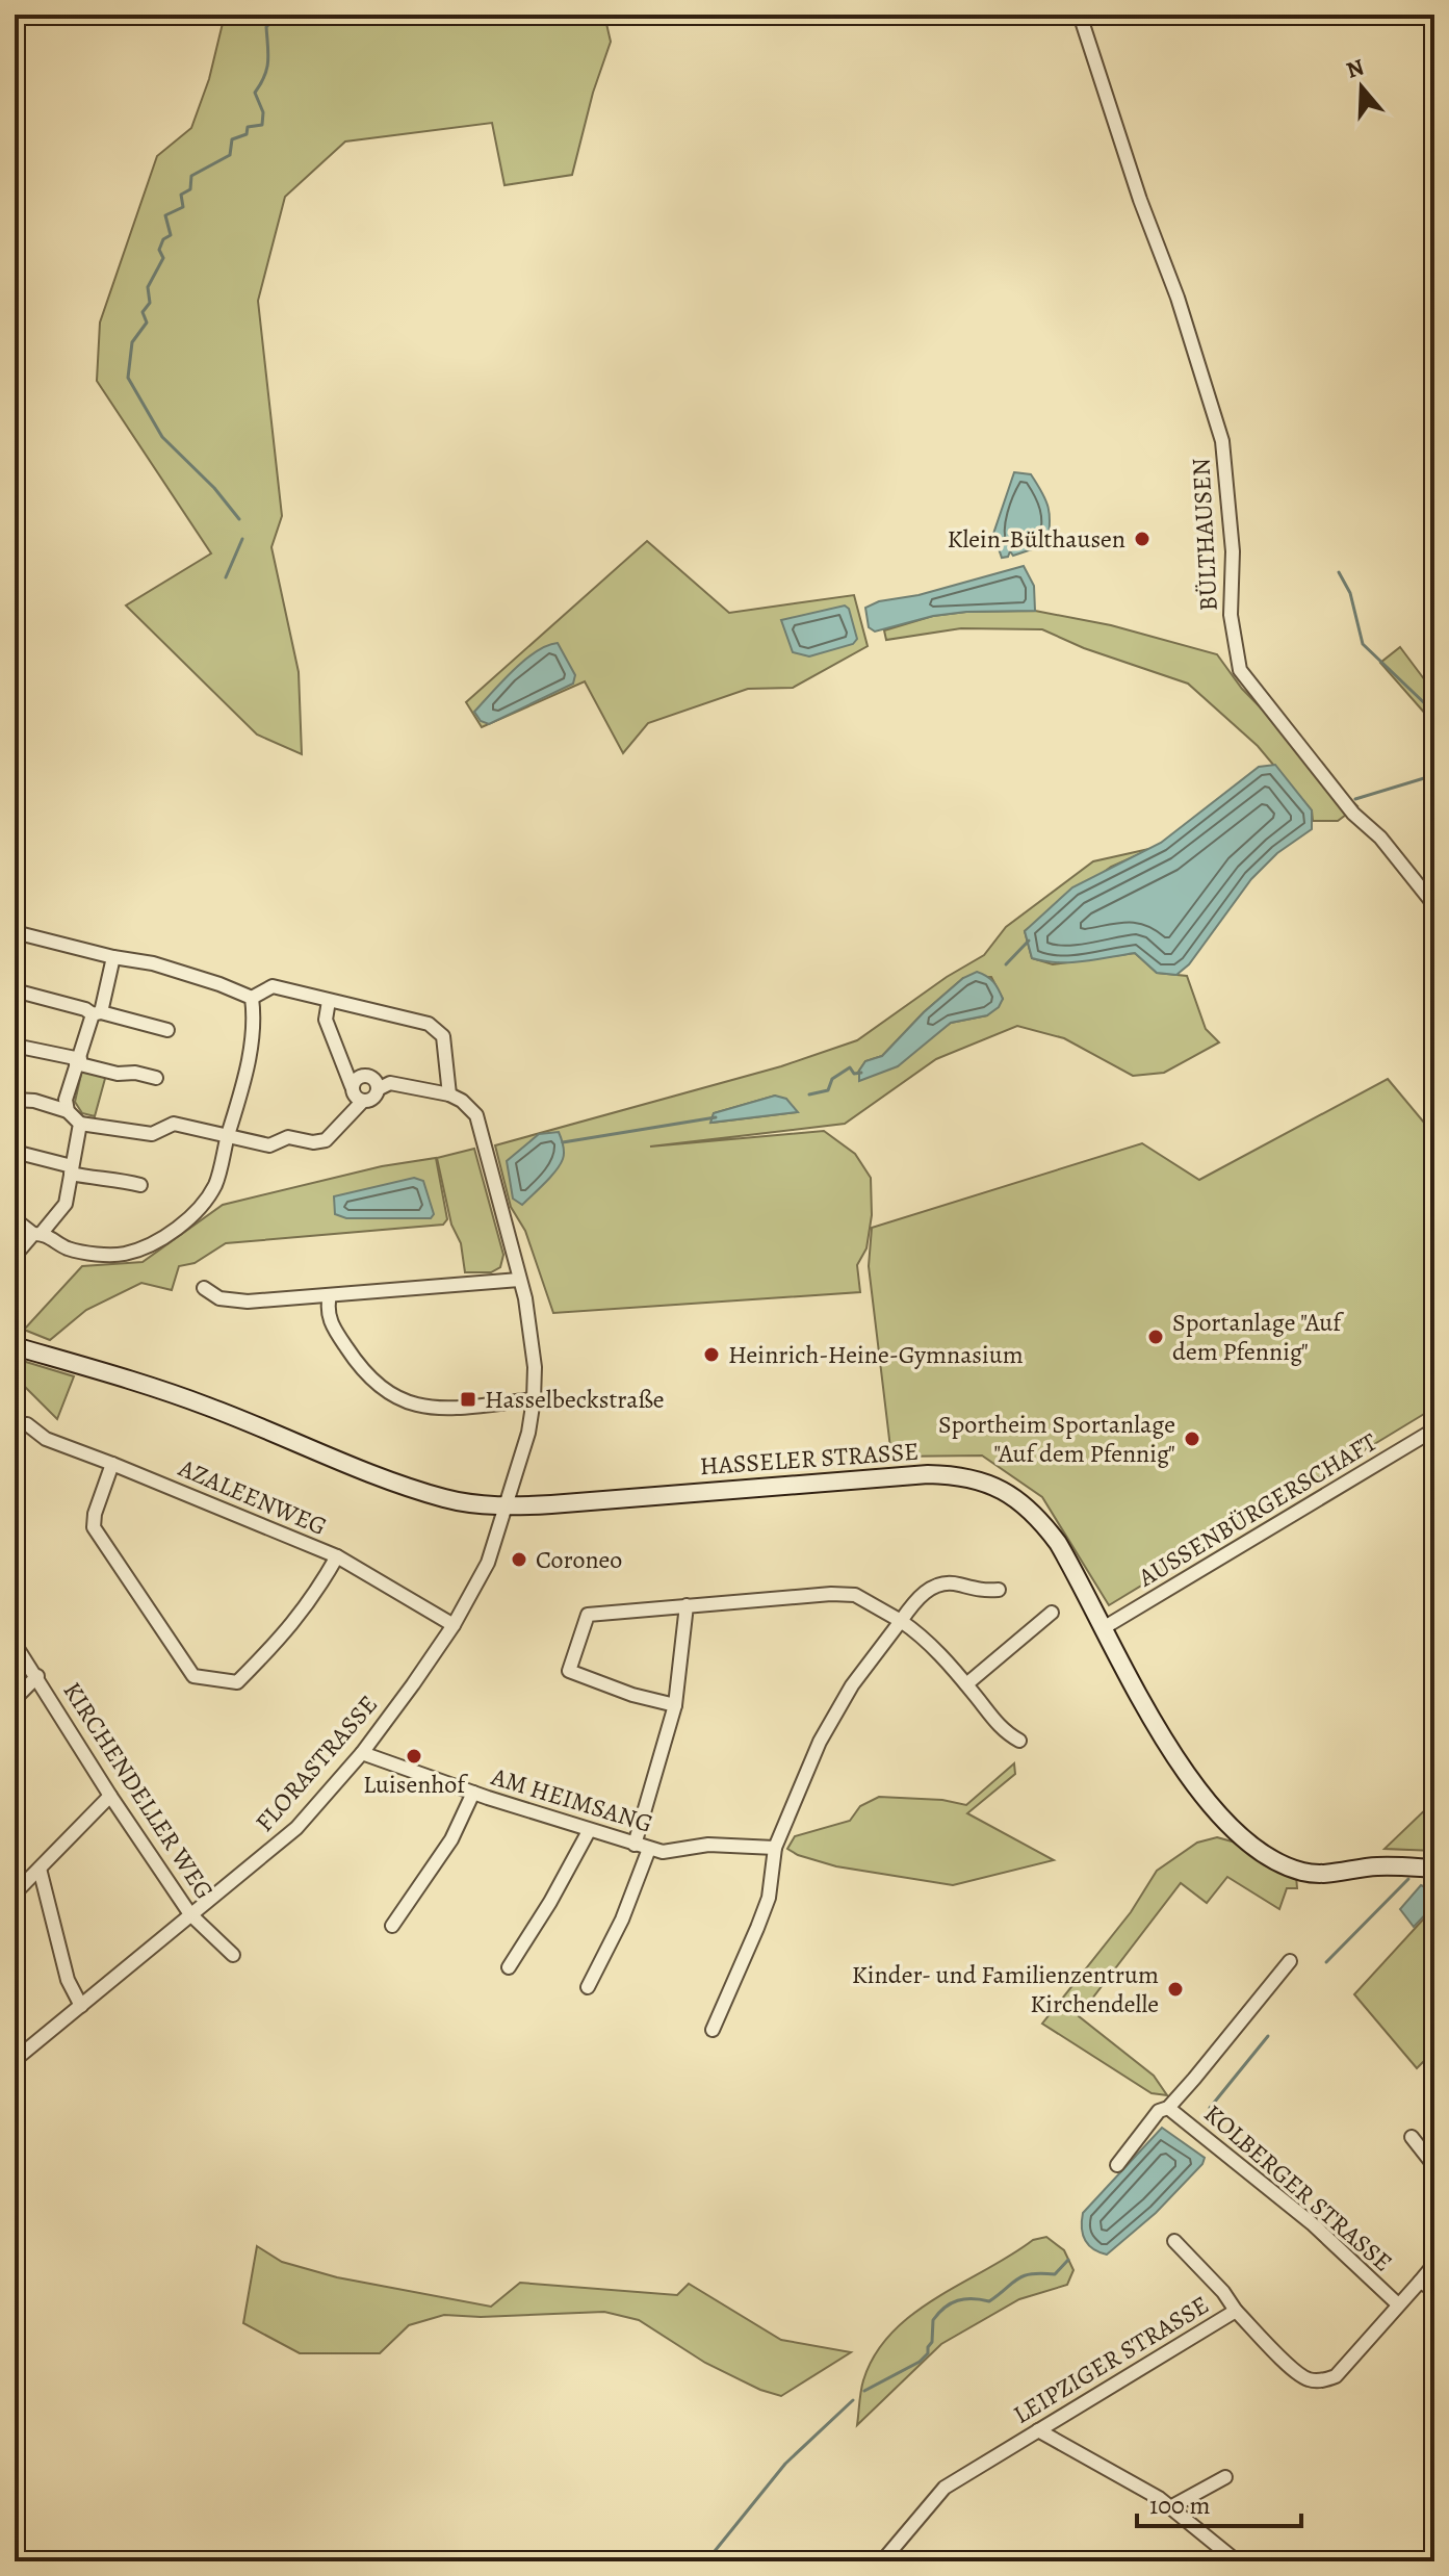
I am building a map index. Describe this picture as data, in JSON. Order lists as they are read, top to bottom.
{
  "streets": {
    "main road": ["HASSELER STRASSE"],
    "street": [
      "BÜLTHAUSEN",
      "AZALEENWEG",
      "AUSSENBÜRGERSCHAFT",
      "FLORASTRASSE",
      "KIRCHENDELLER WEG",
      "AM HEIMSANG",
      "KOLBERGER STRASSE",
      "LEIPZIGER STRASSE"
    ]
  },
  "crossings": [
    ["HASSELER STRASSE", "AUSSENBÜRGERSCHAFT"],
    ["HASSELER STRASSE", "FLORASTRASSE"],
    ["AZALEENWEG", "FLORASTRASSE"],
    ["FLORASTRASSE", "KIRCHENDELLER WEG"],
    ["FLORASTRASSE", "AM HEIMSANG"],
    ["KOLBERGER STRASSE", "LEIPZIGER STRASSE"]
  ],
  "places": {
    "other": [
      "Klein-Bülthausen",
      "Sportanlage \"Auf dem Pfennig\"",
      "Heinrich-Heine-Gymnasium",
      "Sportheim Sportanlage \"Auf dem Pfennig\"",
      "Coroneo",
      "Luisenhof",
      "Kinder- und Familienzentrum Kirchendelle"
    ],
    "transit": ["Hasselbeckstraße"]
  },
  "scale_bar": "100 m",
  "north": "top"
}
